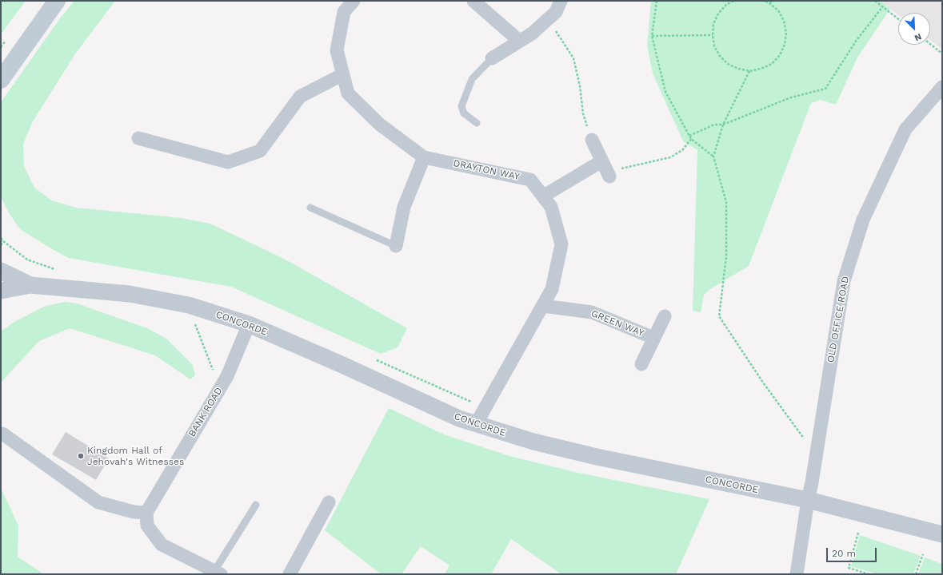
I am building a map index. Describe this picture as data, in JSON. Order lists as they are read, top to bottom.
{
  "streets": {
    "street": [
      "DRAYTON WAY",
      "OLD OFFICE ROAD",
      "CONCORDE",
      "GREEN WAY",
      "BANK ROAD"
    ]
  },
  "crossings": [
    ["DRAYTON WAY", "CONCORDE"],
    ["DRAYTON WAY", "GREEN WAY"],
    ["OLD OFFICE ROAD", "CONCORDE"],
    ["CONCORDE", "BANK ROAD"]
  ],
  "places": ["Kingdom Hall of Jehovah's Witnesses"],
  "scale_bar": "20 m",
  "north": "bottom right"
}
